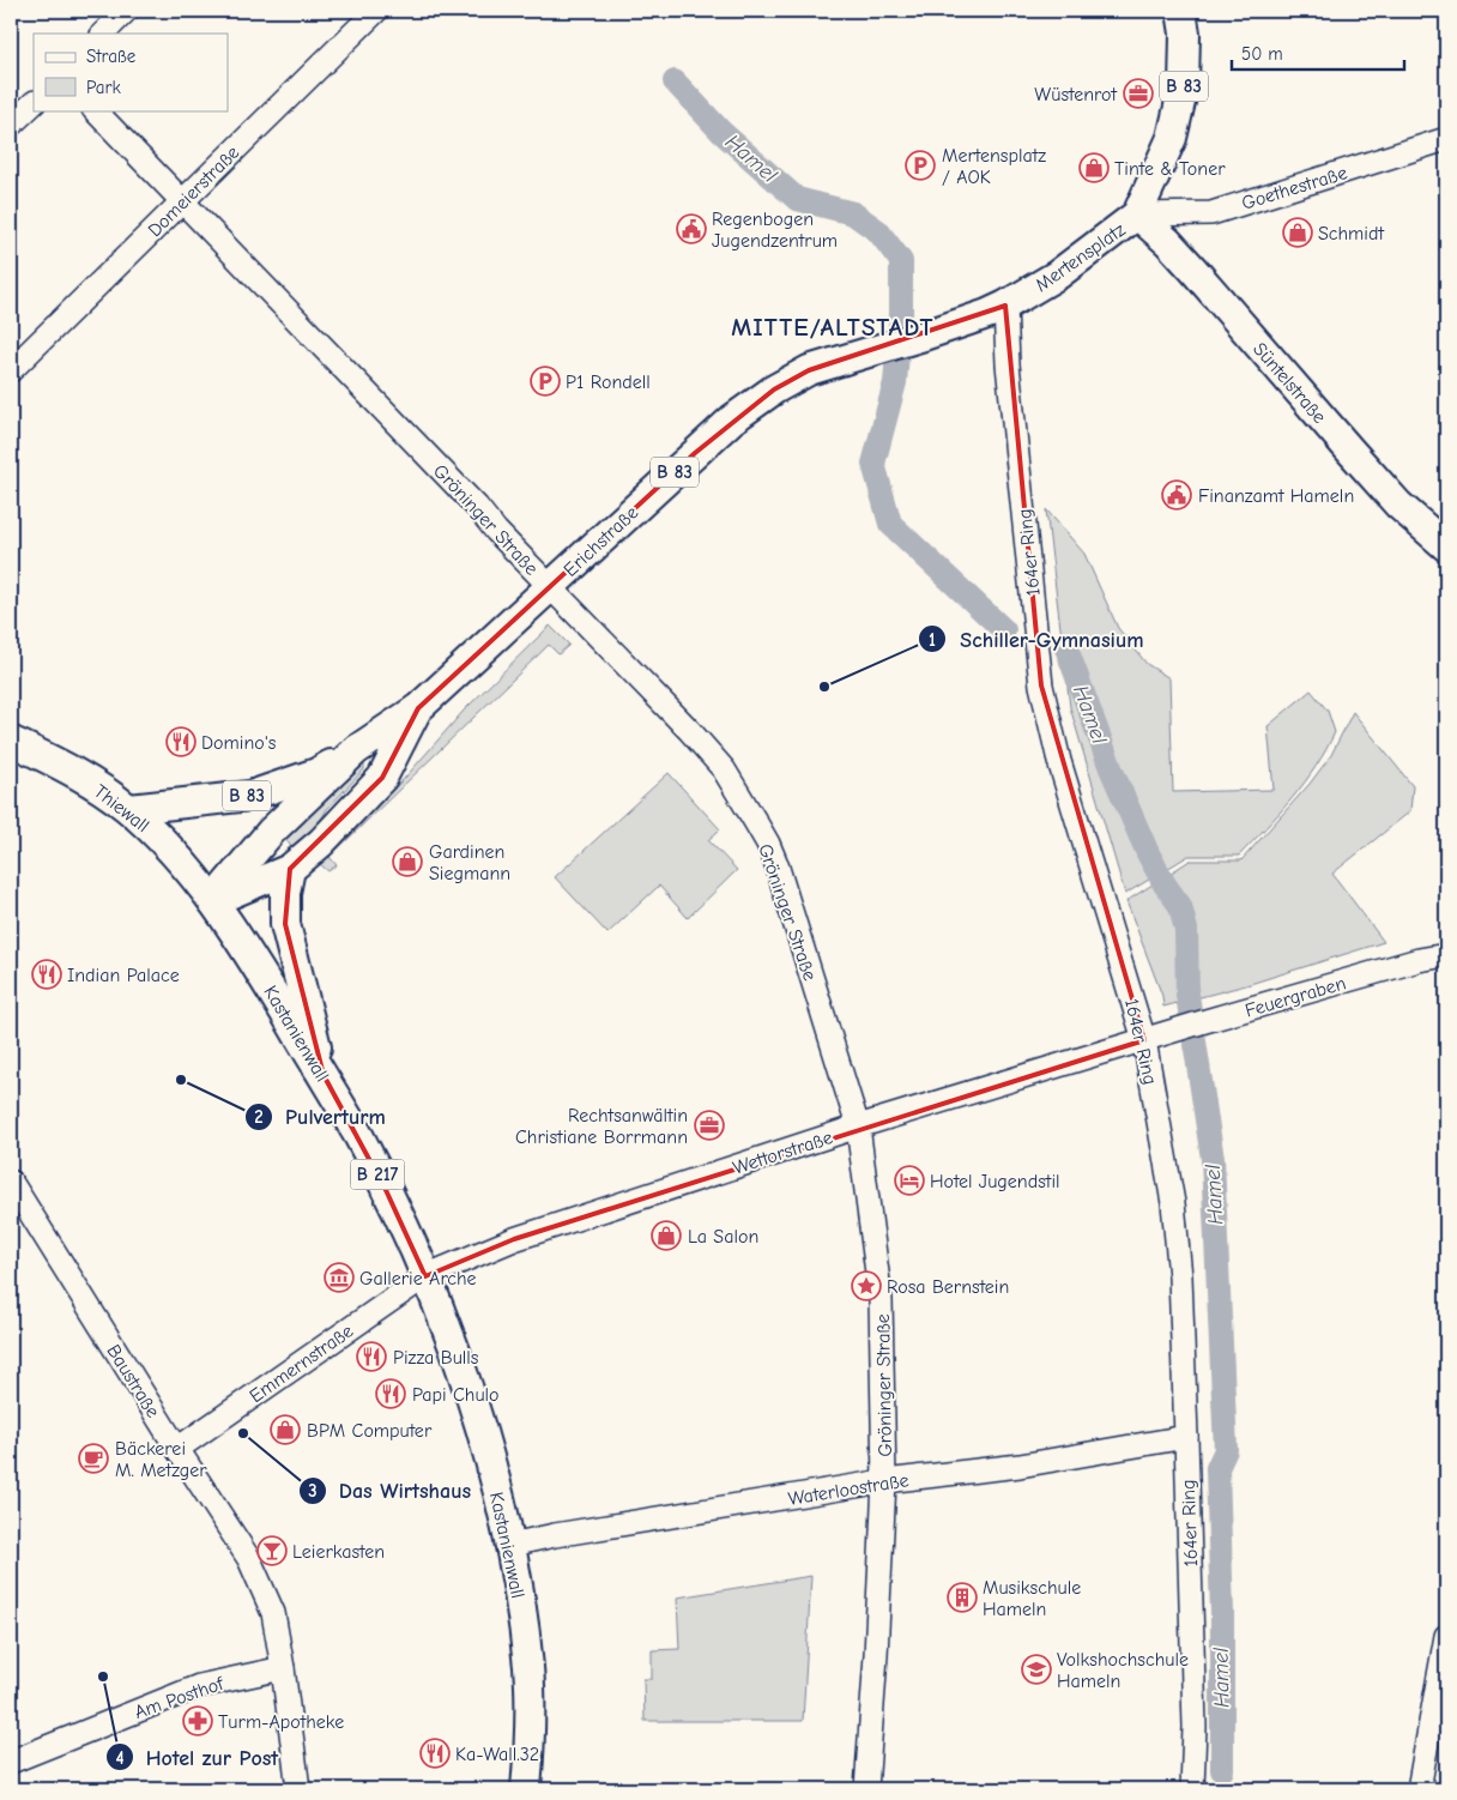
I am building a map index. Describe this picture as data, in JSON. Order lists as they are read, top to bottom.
{
  "streets": {
    "main road": [
      "B 83",
      "Mertensplatz",
      "Süntelstraße",
      "Erichstraße",
      "Thiewall",
      "Kastanienwall",
      "B 217"
    ],
    "street": [
      "Goethestraße",
      "Domeierstraße",
      "Gröninger Straße",
      "164er Ring",
      "Feuergraben",
      "Wettorstraße",
      "Emmernstraße",
      "Baustraße",
      "Waterloostraße",
      "Am Posthof"
    ]
  },
  "crossings": [
    ["B 83", "Erichstraße"],
    ["B 83", "Thiewall"],
    ["Goethestraße", "Mertensplatz"],
    ["Goethestraße", "Süntelstraße"],
    ["Domeierstraße", "Gröninger Straße"],
    ["Mertensplatz", "Süntelstraße"],
    ["Mertensplatz", "Erichstraße"],
    ["Mertensplatz", "164er Ring"],
    ["Gröninger Straße", "Erichstraße"],
    ["Gröninger Straße", "Wettorstraße"],
    ["Gröninger Straße", "Waterloostraße"],
    ["Erichstraße", "Thiewall"],
    ["Erichstraße", "Kastanienwall"],
    ["164er Ring", "Feuergraben"],
    ["164er Ring", "Wettorstraße"],
    ["164er Ring", "Waterloostraße"],
    ["Thiewall", "Kastanienwall"],
    ["Feuergraben", "Wettorstraße"],
    ["Kastanienwall", "Wettorstraße"],
    ["Kastanienwall", "Emmernstraße"],
    ["Kastanienwall", "Waterloostraße"],
    ["Wettorstraße", "Emmernstraße"],
    ["Emmernstraße", "Baustraße"],
    ["Baustraße", "Am Posthof"]
  ],
  "districts": ["MITTE/ALTSTADT"],
  "water": ["Hamel"],
  "places": {
    "office": ["Wüstenrot", "Rechtsanwältin Christiane Borrmann"],
    "parking": ["Mertensplatz / AOK", "P1 Rondell"],
    "shop": [
      "Tinte & Toner",
      "Schmidt",
      "Gardinen Siegmann",
      "La Salon",
      "BPM Computer"
    ],
    "public building": ["Regenbogen Jugendzentrum", "Finanzamt Hameln"],
    "other": [
      "Schiller-Gymnasium",
      "Pulverturm",
      "Das Wirtshaus",
      "Hotel zur Post"
    ],
    "restaurant": [
      "Domino's",
      "Indian Palace",
      "Pizza Bulls",
      "Papi Chulo",
      "Ka-Wall.32"
    ],
    "hotel": ["Hotel Jugendstil"],
    "museum": ["Gallerie Arche"],
    "place": ["Rosa Bernstein"],
    "cafe": ["Bäckerei M. Metzger"],
    "bar": ["Leierkasten"],
    "building": ["Musikschule Hameln"],
    "school or university": ["Volkshochschule Hameln"],
    "pharmacy": ["Turm-Apotheke"]
  },
  "legend": ["Straße", "Park"],
  "scale_bar": "50 m"
}
